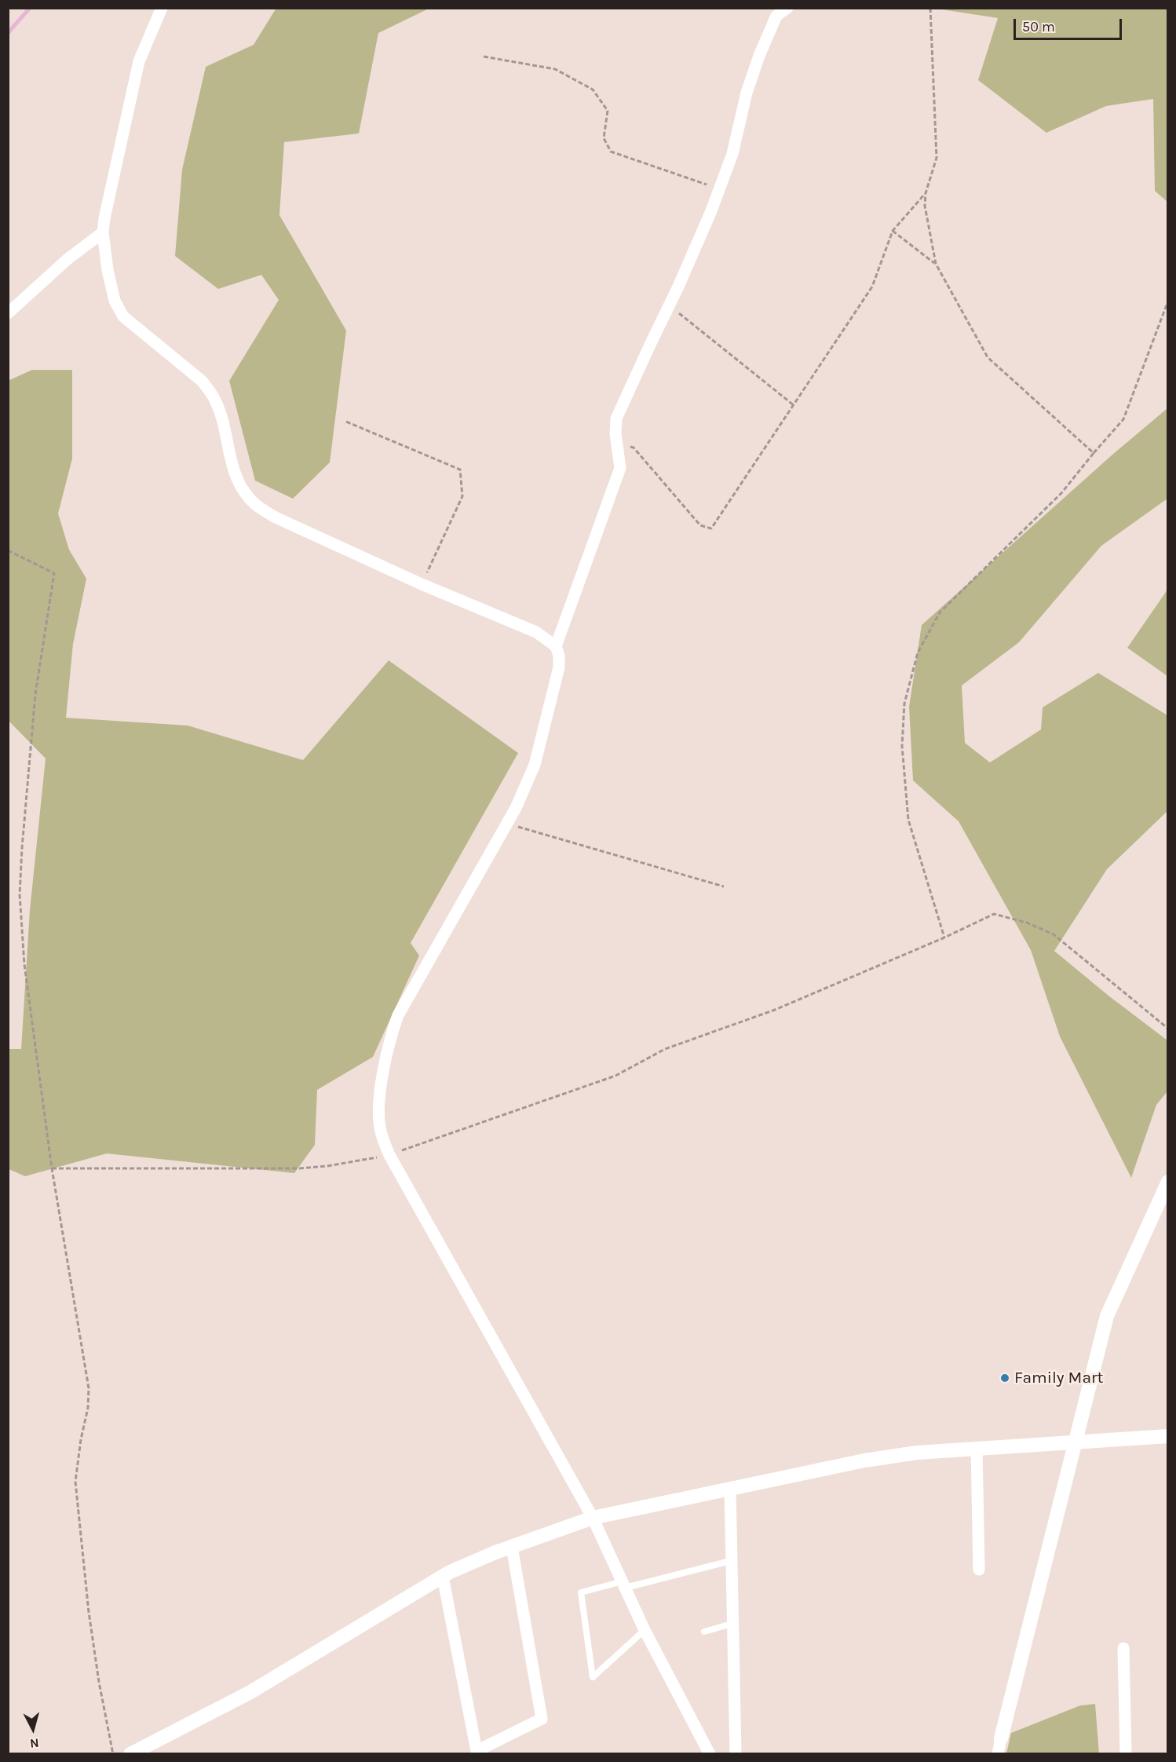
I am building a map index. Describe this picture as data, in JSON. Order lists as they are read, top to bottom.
{
  "places": ["Family Mart"],
  "scale_bar": "50 m",
  "north": "bottom"
}
